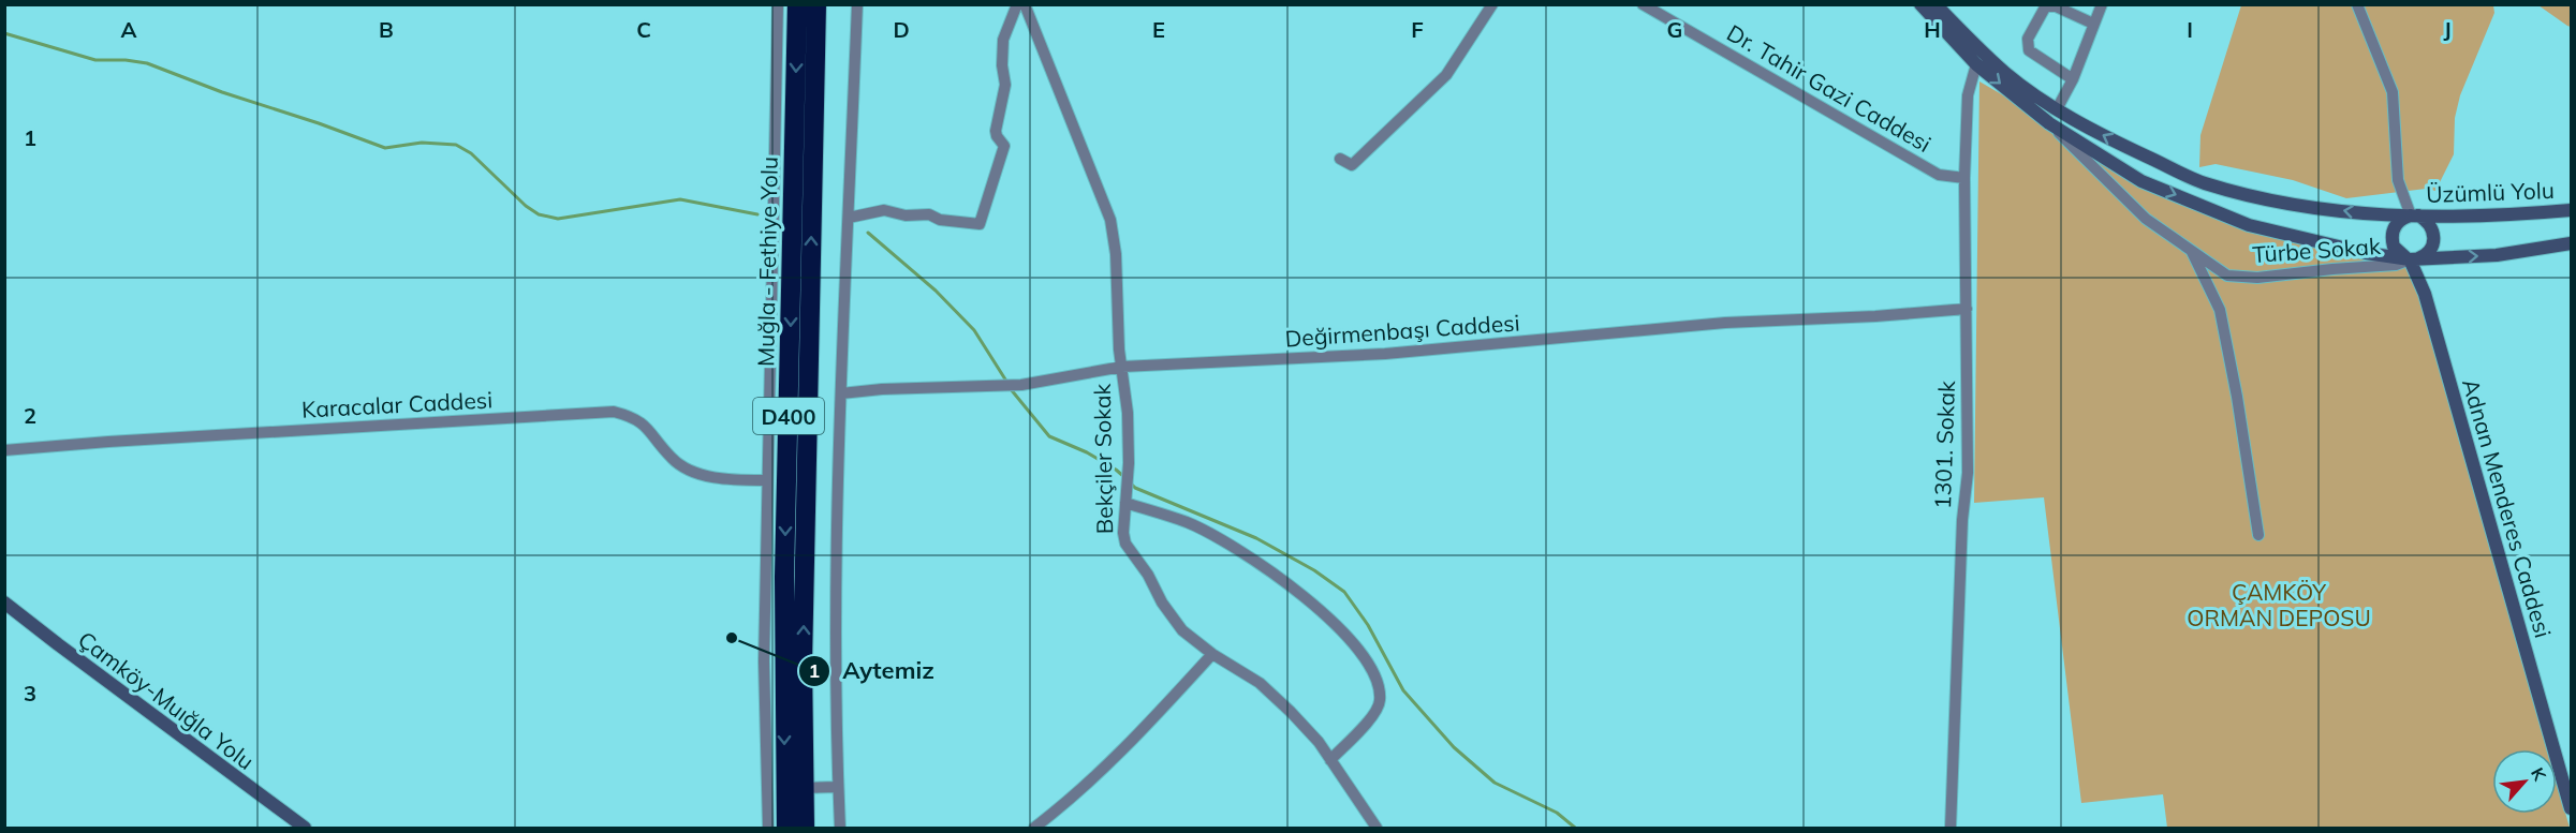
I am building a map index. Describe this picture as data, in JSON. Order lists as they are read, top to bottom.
{
  "streets": {
    "highway": ["Muğla - Fethiye Yolu", "D400"],
    "main road": ["Üzümlü Yolu", "Adnan Menderes Caddesi", "Çamköy-Muığla Yolu"],
    "street": [
      "Dr. Tahir Gazi Caddesi",
      "Türbe Sokak",
      "Değirmenbaşı Caddesi",
      "Karacalar Caddesi",
      "1301. Sokak",
      "Bekçiler Sokak"
    ]
  },
  "crossings": [
    ["Dr. Tahir Gazi Caddesi", "1301. Sokak"],
    ["Üzümlü Yolu", "Türbe Sokak"],
    ["Üzümlü Yolu", "Adnan Menderes Caddesi"],
    ["Türbe Sokak", "Adnan Menderes Caddesi"],
    ["Değirmenbaşı Caddesi", "1301. Sokak"],
    ["Değirmenbaşı Caddesi", "Bekçiler Sokak"]
  ],
  "parks": ["ÇAMKÖY ORMAN DEPOSU"],
  "places": ["Aytemiz"],
  "north": "top right",
  "grid": {
    "columns": [
      "A",
      "B",
      "C",
      "D",
      "E",
      "F",
      "G",
      "H",
      "I",
      "J"
    ],
    "rows": ["1", "2", "3"]
  }
}
